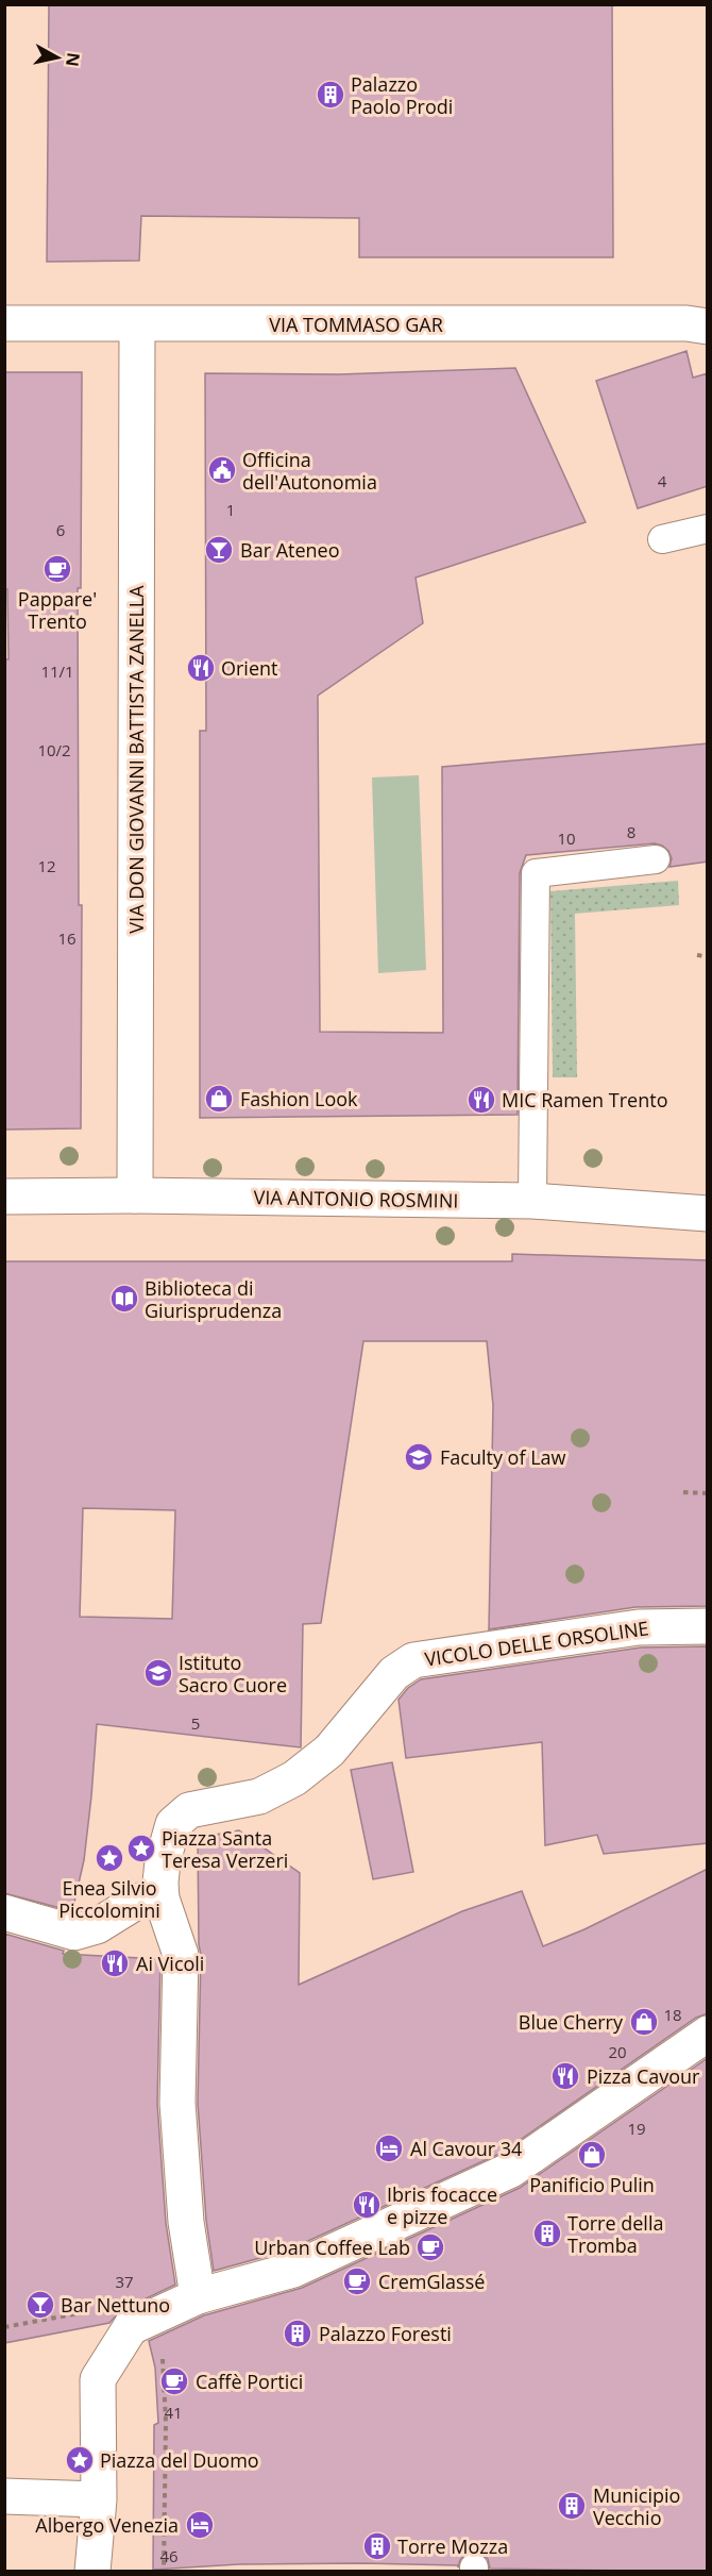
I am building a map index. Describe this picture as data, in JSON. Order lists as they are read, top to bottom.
{
  "streets": {
    "street": [
      "VIA TOMMASO GAR",
      "VIA DON GIOVANNI BATTISTA ZANELLA",
      "VIA ANTONIO ROSMINI",
      "VICOLO DELLE ORSOLINE"
    ]
  },
  "crossings": [
    ["VIA TOMMASO GAR", "VIA DON GIOVANNI BATTISTA ZANELLA"],
    ["VIA DON GIOVANNI BATTISTA ZANELLA", "VIA ANTONIO ROSMINI"]
  ],
  "places": {
    "building": [
      "Palazzo Paolo Prodi",
      "Torre della Tromba",
      "Palazzo Foresti",
      "Municipio Vecchio",
      "Torre Mozza"
    ],
    "public building": ["Officina dell'Autonomia"],
    "bar": ["Bar Ateneo", "Bar Nettuno"],
    "cafe": [
      "Pappare' Trento",
      "Urban Coffee Lab",
      "CremGlassé",
      "Caffè Portici"
    ],
    "restaurant": [
      "Orient",
      "MIC Ramen Trento",
      "Ai Vicoli",
      "Pizza Cavour",
      "Ibris focacce e pizze"
    ],
    "shop": ["Fashion Look", "Blue Cherry", "Panificio Pulin"],
    "library": ["Biblioteca di Giurisprudenza"],
    "school or university": ["Faculty of Law", "Istituto Sacro Cuore"],
    "place": ["Piazza Santa Teresa Verzeri", "Enea Silvio Piccolomini", "Piazza del Duomo"],
    "hotel": ["Al Cavour 34", "Albergo Venezia"]
  },
  "house_numbers": [
    "4",
    "1",
    "6",
    "11/1",
    "10/2",
    "8",
    "10",
    "12",
    "16",
    "5",
    "18",
    "20",
    "19",
    "37",
    "41",
    "46"
  ],
  "north": "right"
}
